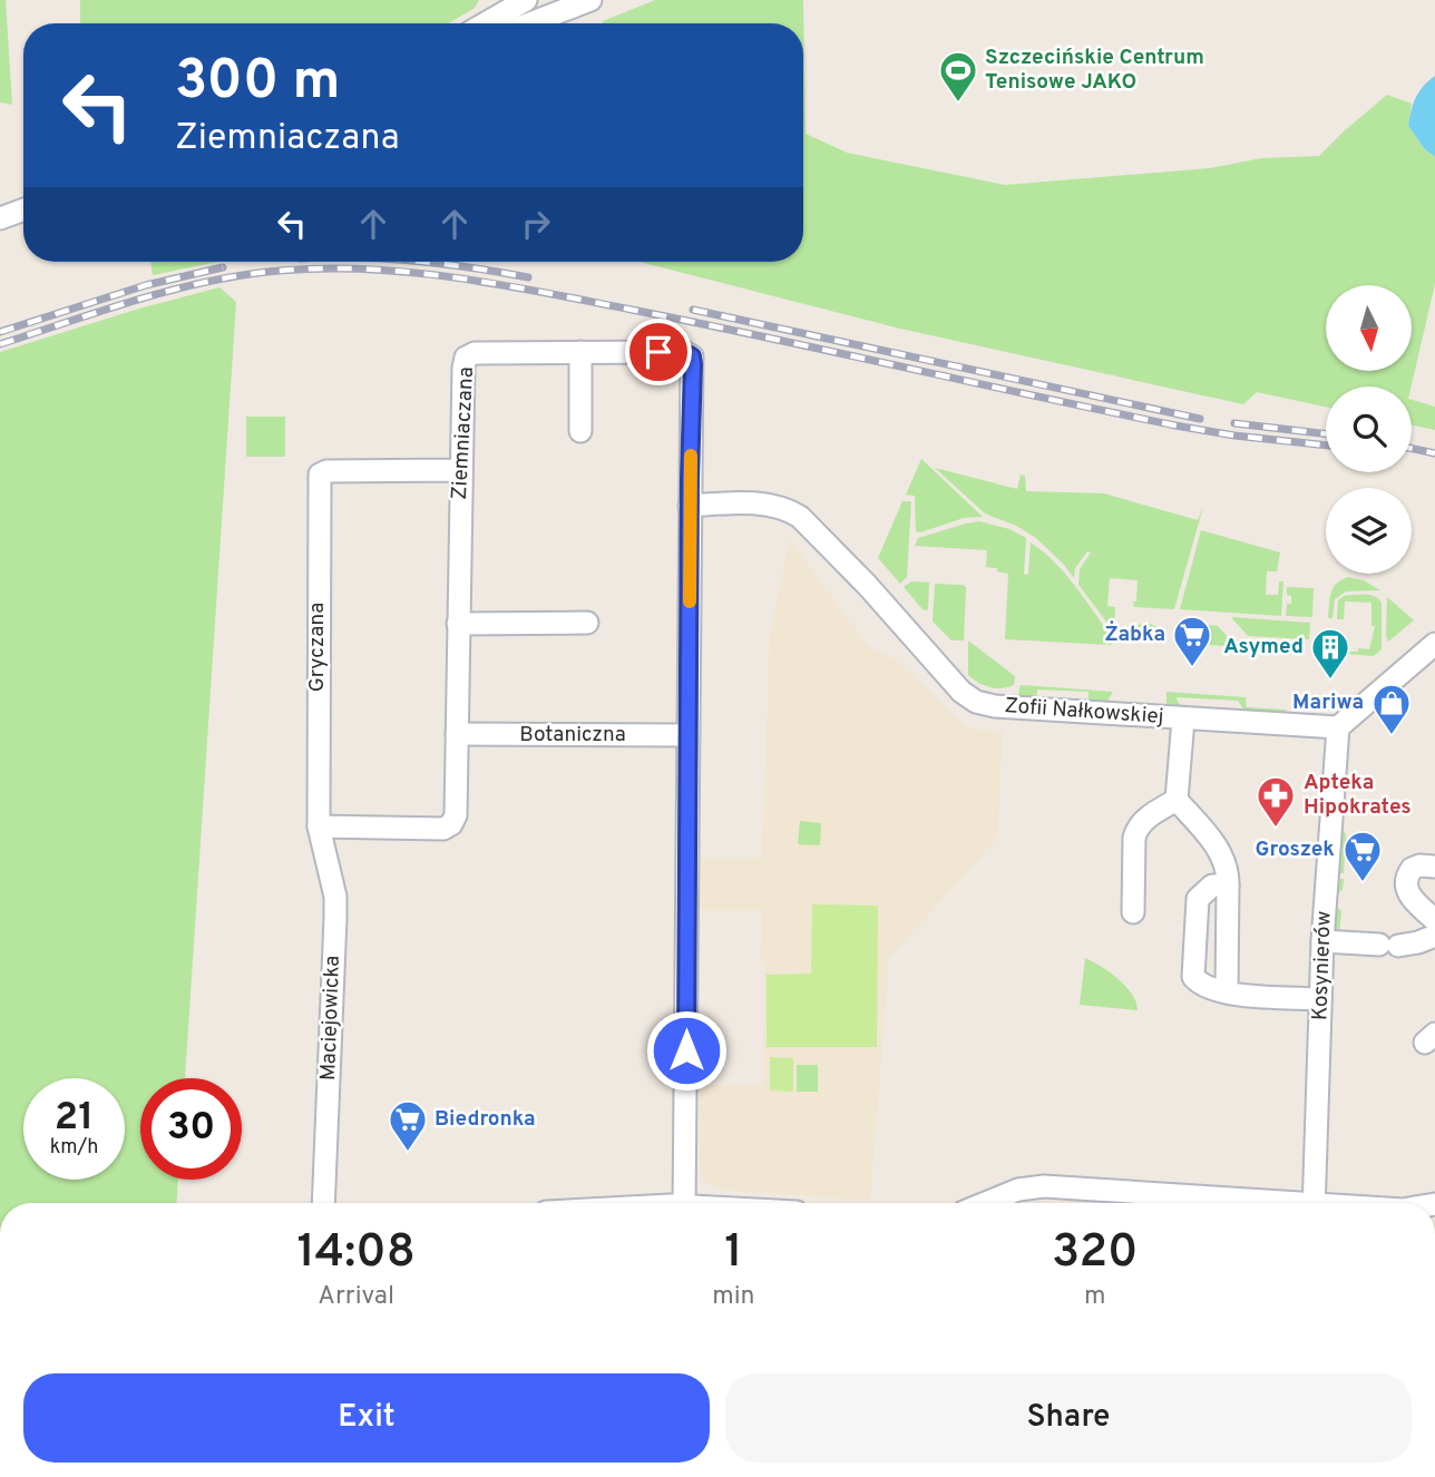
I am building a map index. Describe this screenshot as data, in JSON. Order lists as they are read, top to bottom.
{
  "streets": {
    "street": [
      "Ziemniaczana",
      "Gryczana",
      "Zofii Nałkowskiej",
      "Botaniczna",
      "Kosynierów",
      "Maciejowicka"
    ]
  },
  "crossings": [
    ["Ziemniaczana", "Gryczana"],
    ["Ziemniaczana", "Zofii Nałkowskiej"],
    ["Ziemniaczana", "Botaniczna"],
    ["Ziemniaczana", "Maciejowicka"],
    ["Gryczana", "Maciejowicka"],
    ["Zofii Nałkowskiej", "Kosynierów"]
  ],
  "places": {
    "sports": ["Szczecińskie Centrum Tenisowe JAKO"],
    "supermarket": ["Żabka", "Groszek", "Biedronka"],
    "building": ["Asymed"],
    "shop": ["Mariwa"],
    "pharmacy": ["Apteka Hipokrates"]
  },
  "north": "bottom",
  "page": {
    "turn": ["300 m", "Ziemniaczana"],
    "speed": "21 km/h",
    "limit": "30",
    "eta": [
      "14:08",
      "Arrival",
      "1",
      "min",
      "320",
      "m"
    ],
    "buttons": ["Exit", "Share"]
  }
}
